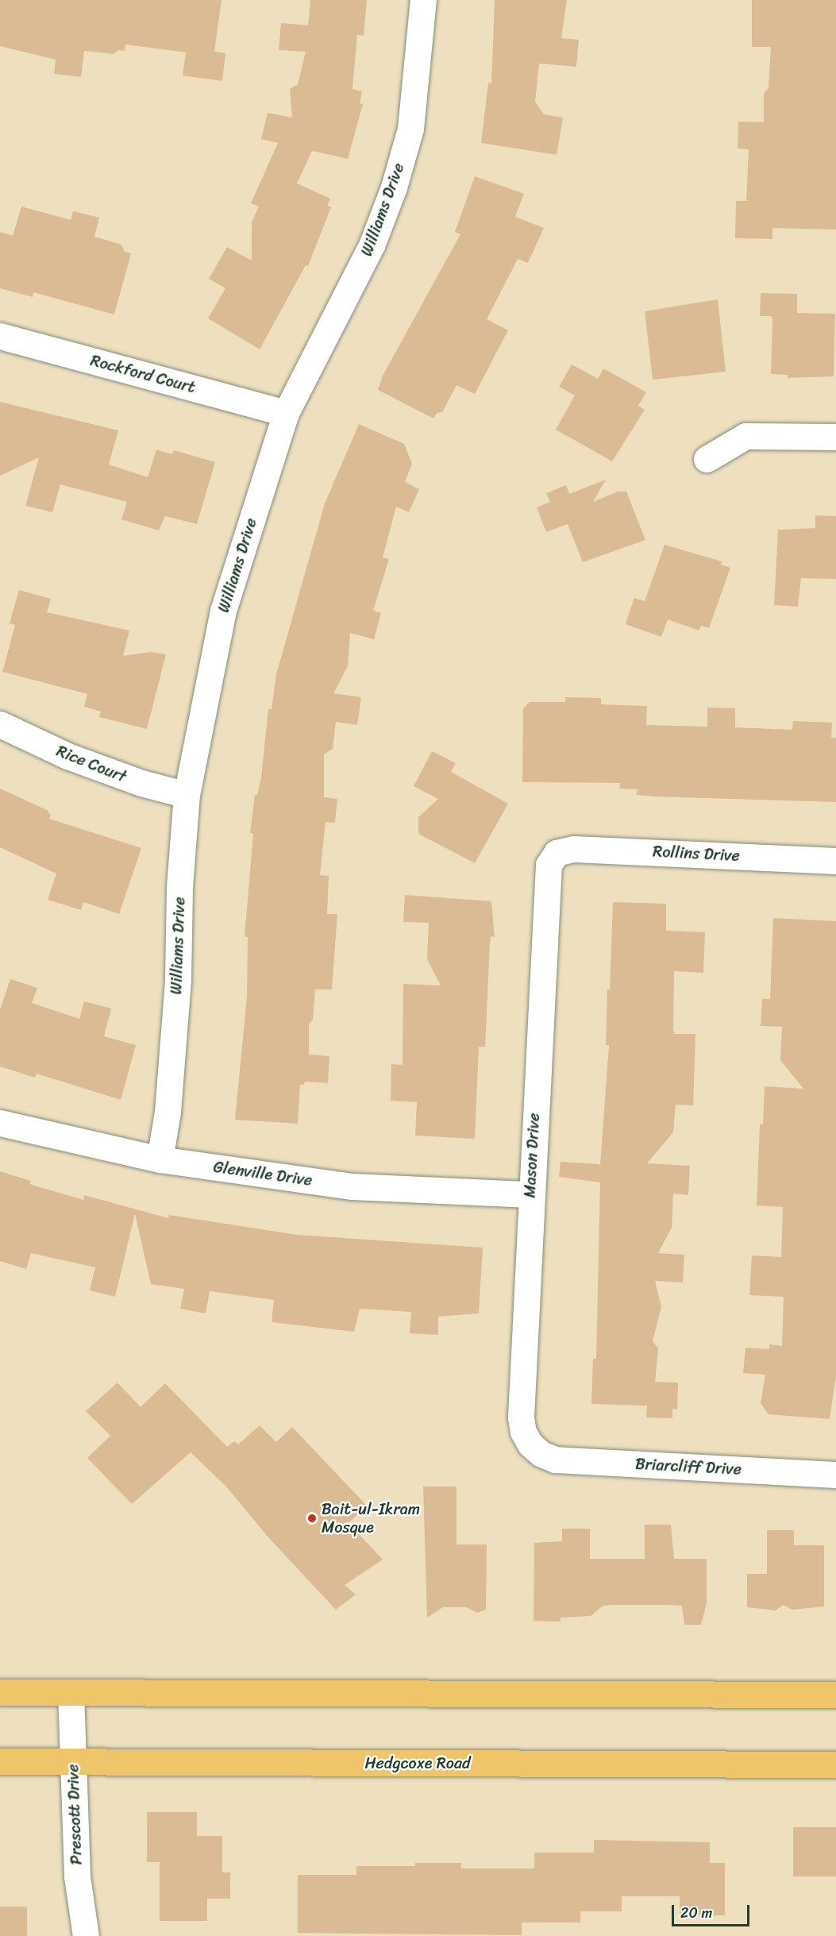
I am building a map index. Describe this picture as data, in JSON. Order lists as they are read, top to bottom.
{
  "streets": {
    "main road": ["Hedgcoxe Road"],
    "street": [
      "Williams Drive",
      "Rockford Court",
      "Rice Court",
      "Rollins Drive",
      "Mason Drive",
      "Glenville Drive",
      "Briarcliff Drive",
      "Prescott Drive"
    ]
  },
  "crossings": [
    ["Williams Drive", "Rockford Court"],
    ["Williams Drive", "Rice Court"],
    ["Williams Drive", "Glenville Drive"],
    ["Rollins Drive", "Mason Drive"],
    ["Mason Drive", "Glenville Drive"],
    ["Mason Drive", "Briarcliff Drive"],
    ["Hedgcoxe Road", "Prescott Drive"]
  ],
  "places": ["Bait-ul-Ikram Mosque"],
  "scale_bar": "20 m"
}
